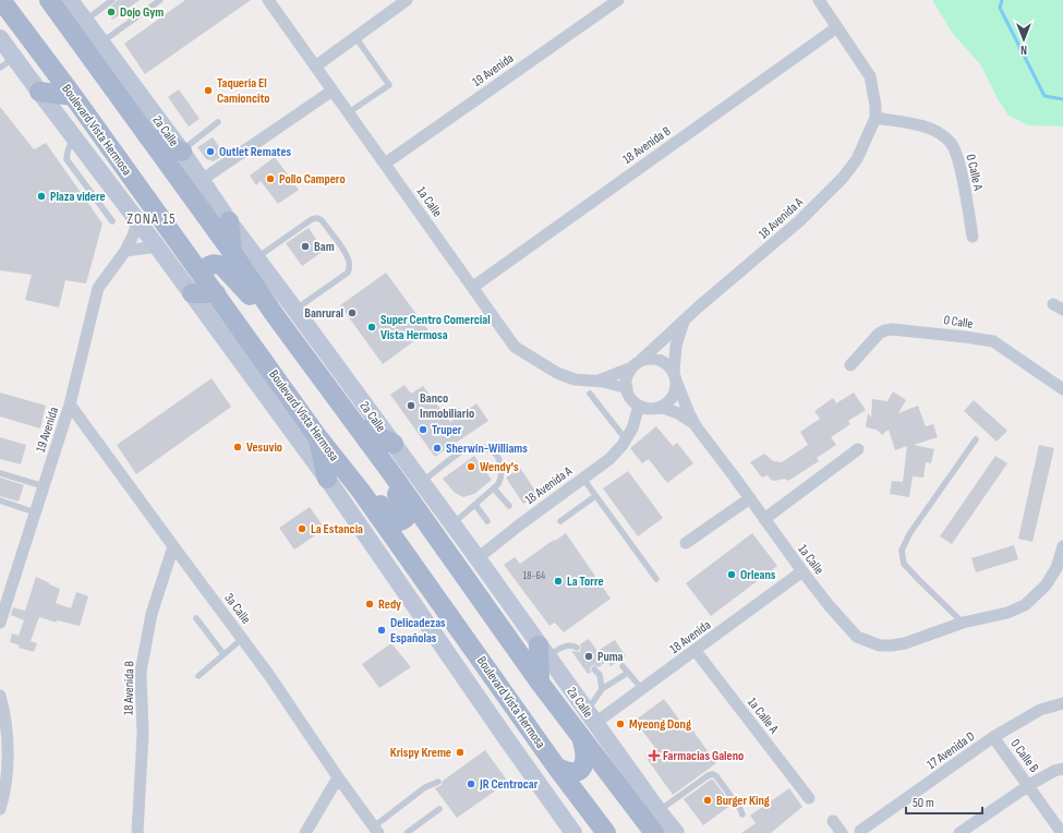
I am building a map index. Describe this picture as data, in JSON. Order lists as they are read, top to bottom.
{
  "streets": {
    "main road": ["Boulevard Vista Hermosa"],
    "street": [
      "19 Avenida",
      "2a Calle",
      "18 Avenida B",
      "0 Calle A",
      "1a Calle",
      "18 Avenida A",
      "0 Calle",
      "3a Calle",
      "18 Avenida",
      "1a Calle A",
      "17 Avenida D",
      "0 Calle B"
    ]
  },
  "crossings": [
    ["19 Avenida", "1a Calle"],
    ["19 Avenida", "3a Calle"],
    ["2a Calle", "18 Avenida A"],
    ["2a Calle", "18 Avenida"],
    ["18 Avenida B", "1a Calle"],
    ["18 Avenida B", "3a Calle"],
    ["0 Calle A", "18 Avenida A"],
    ["1a Calle", "18 Avenida A"],
    ["1a Calle", "18 Avenida"],
    ["18 Avenida", "1a Calle A"],
    ["17 Avenida D", "0 Calle B"]
  ],
  "districts": ["ZONA 15"],
  "places": {
    "other": [
      "Dojo Gym",
      "Taqueria El Camioncito",
      "Outlet Remates",
      "Pollo Campero",
      "Plaza videre",
      "Bam",
      "Banrural",
      "Super Centro Comercial Vista Hermosa",
      "Banco Inmobiliario",
      "Truper",
      "Vesuvio",
      "Sherwin-Williams",
      "Wendy's",
      "La Estancia",
      "Orleans",
      "La Torre",
      "Redy",
      "Delicadezas Españolas",
      "Puma",
      "Myeong Dong",
      "Krispy Kreme",
      "JR Centrocar",
      "Burger King"
    ],
    "health": ["Farmacias Galeno"]
  },
  "house_numbers": ["18-64"],
  "scale_bar": "50 m",
  "north": "bottom"
}
